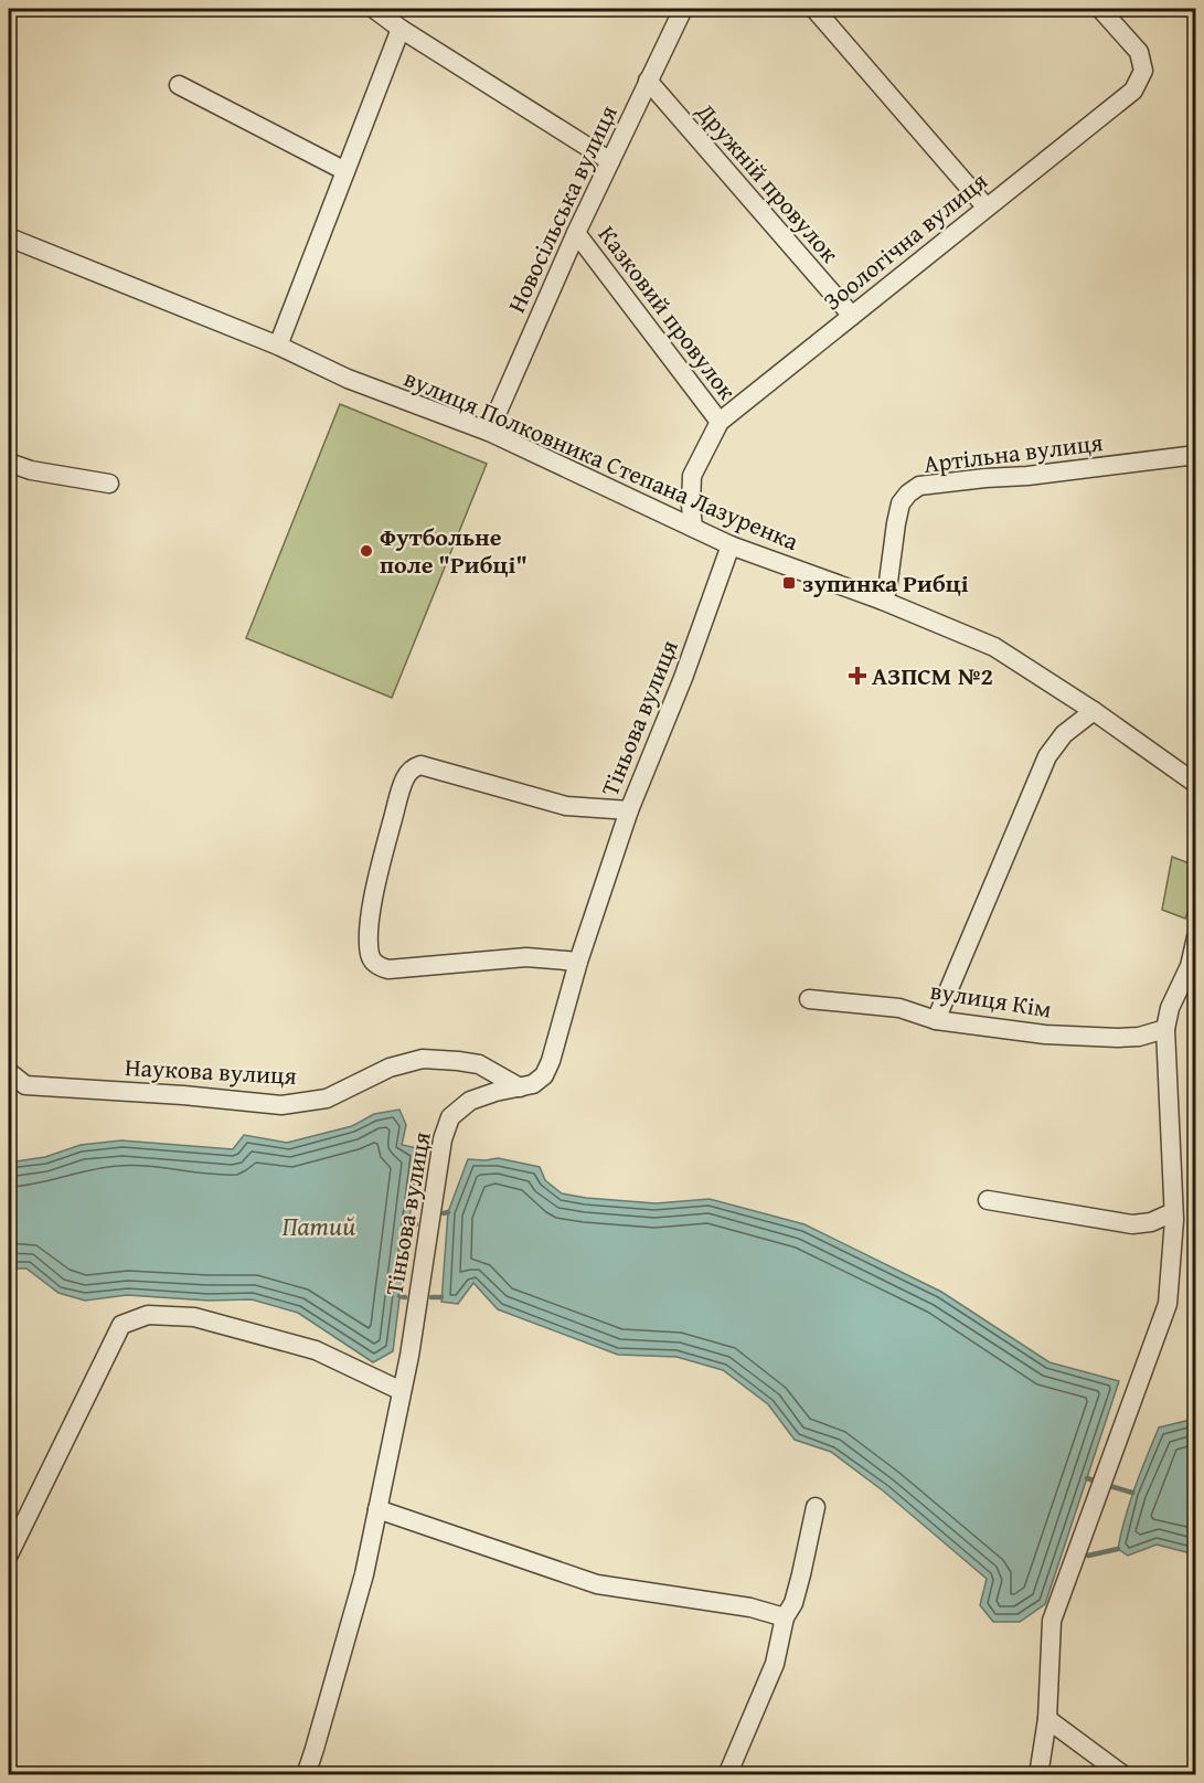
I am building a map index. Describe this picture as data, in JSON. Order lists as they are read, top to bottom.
{
  "streets": {
    "street": [
      "Дружній провулок",
      "Новосільська вулиця",
      "Зоологічна вулиця",
      "Казковий провулок",
      "Артільна вулиця",
      "вулиця Полковника Степана Лазуренка",
      "Тіньова вулиця",
      "вулиця Кім",
      "Наукова вулиця"
    ]
  },
  "crossings": [
    ["Дружній провулок", "Новосільська вулиця"],
    ["Дружній провулок", "Зоологічна вулиця"],
    ["Новосільська вулиця", "Казковий провулок"],
    ["Новосільська вулиця", "вулиця Полковника Степана Лазуренка"],
    ["Зоологічна вулиця", "Казковий провулок"],
    ["Зоологічна вулиця", "вулиця Полковника Степана Лазуренка"],
    ["Артільна вулиця", "вулиця Полковника Степана Лазуренка"],
    ["вулиця Полковника Степана Лазуренка", "Тіньова вулиця"],
    ["Тіньова вулиця", "Наукова вулиця"]
  ],
  "water": ["Патий"],
  "places": {
    "other": ["Футбольне поле \"Рибці\""],
    "transit": ["зупинка Рибці"],
    "health": ["АЗПСМ №2"]
  }
}
